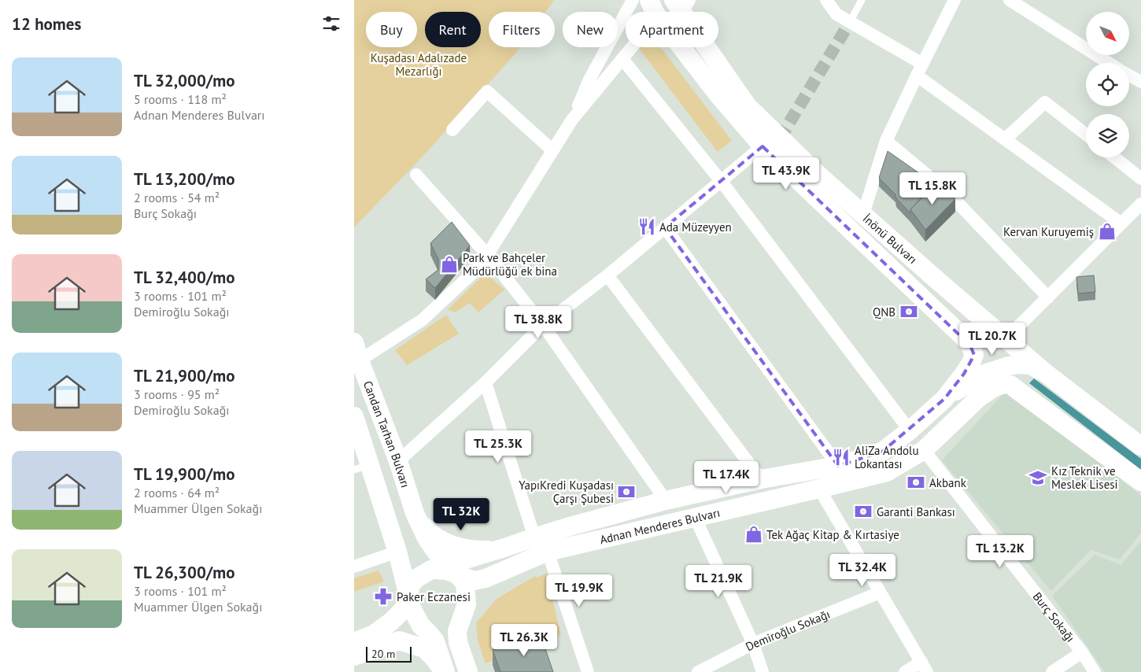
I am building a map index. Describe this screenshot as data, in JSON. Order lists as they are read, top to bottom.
{
  "streets": {
    "main road": ["İnönü Bulvarı", "Candan Tarhan Bulvarı", "Adnan Menderes Bulvarı"],
    "street": ["Burç Sokağı", "Demiroğlu Sokağı"]
  },
  "crossings": [
    ["İnönü Bulvarı", "Adnan Menderes Bulvarı"],
    ["Candan Tarhan Bulvarı", "Adnan Menderes Bulvarı"],
    ["Adnan Menderes Bulvarı", "Burç Sokağı"]
  ],
  "parks": ["Kuşadası Adalızade Mezarlığı"],
  "places": {
    "restaurant": ["Ada Müzeyyen", "AliZa Andolu Lokantası"],
    "shop": ["Kervan Kuruyemiş", "Park ve Bahçeler Müdürlüğü ek bina", "Tek Ağaç Kitap & Kırtasiye"],
    "bank": [
      "QNB",
      "Akbank",
      "YapıKredi Kuşadası Çarşı Şubesi",
      "Garanti Bankası"
    ],
    "school or university": ["Kız Teknik ve Meslek Lisesi"],
    "pharmacy": ["Paker Eczanesi"]
  },
  "scale_bar": "20 m",
  "north": "bottom right",
  "page": {
    "heading": "12 homes",
    "chip": [
      "Buy",
      "Rent",
      "Filters",
      "New",
      "Apartment"
    ],
    "list": [
      {
        "name": "TL 32,000/mo",
        "note": "5 rooms · 118 m² · Adnan Menderes Bulvarı"
      },
      {
        "name": "TL 13,200/mo",
        "note": "2 rooms · 54 m² · Burç Sokağı"
      },
      {
        "name": "TL 32,400/mo",
        "note": "3 rooms · 101 m² · Demiroğlu Sokağı"
      },
      {
        "name": "TL 21,900/mo",
        "note": "3 rooms · 95 m² · Demiroğlu Sokağı"
      },
      {
        "name": "TL 19,900/mo",
        "note": "2 rooms · 64 m² · Muammer Ülgen Sokağı"
      },
      {
        "name": "TL 26,300/mo",
        "note": "3 rooms · 101 m² · Muammer Ülgen Sokağı"
      }
    ],
    "price": [
      "TL 43.9K",
      "TL 15.8K",
      "TL 38.8K",
      "TL 20.7K",
      "TL 25.3K",
      "TL 17.4K",
      "TL 32K",
      "TL 13.2K",
      "TL 32.4K",
      "TL 21.9K",
      "TL 19.9K",
      "TL 26.3K"
    ],
    "scale": "20 m"
  }
}
